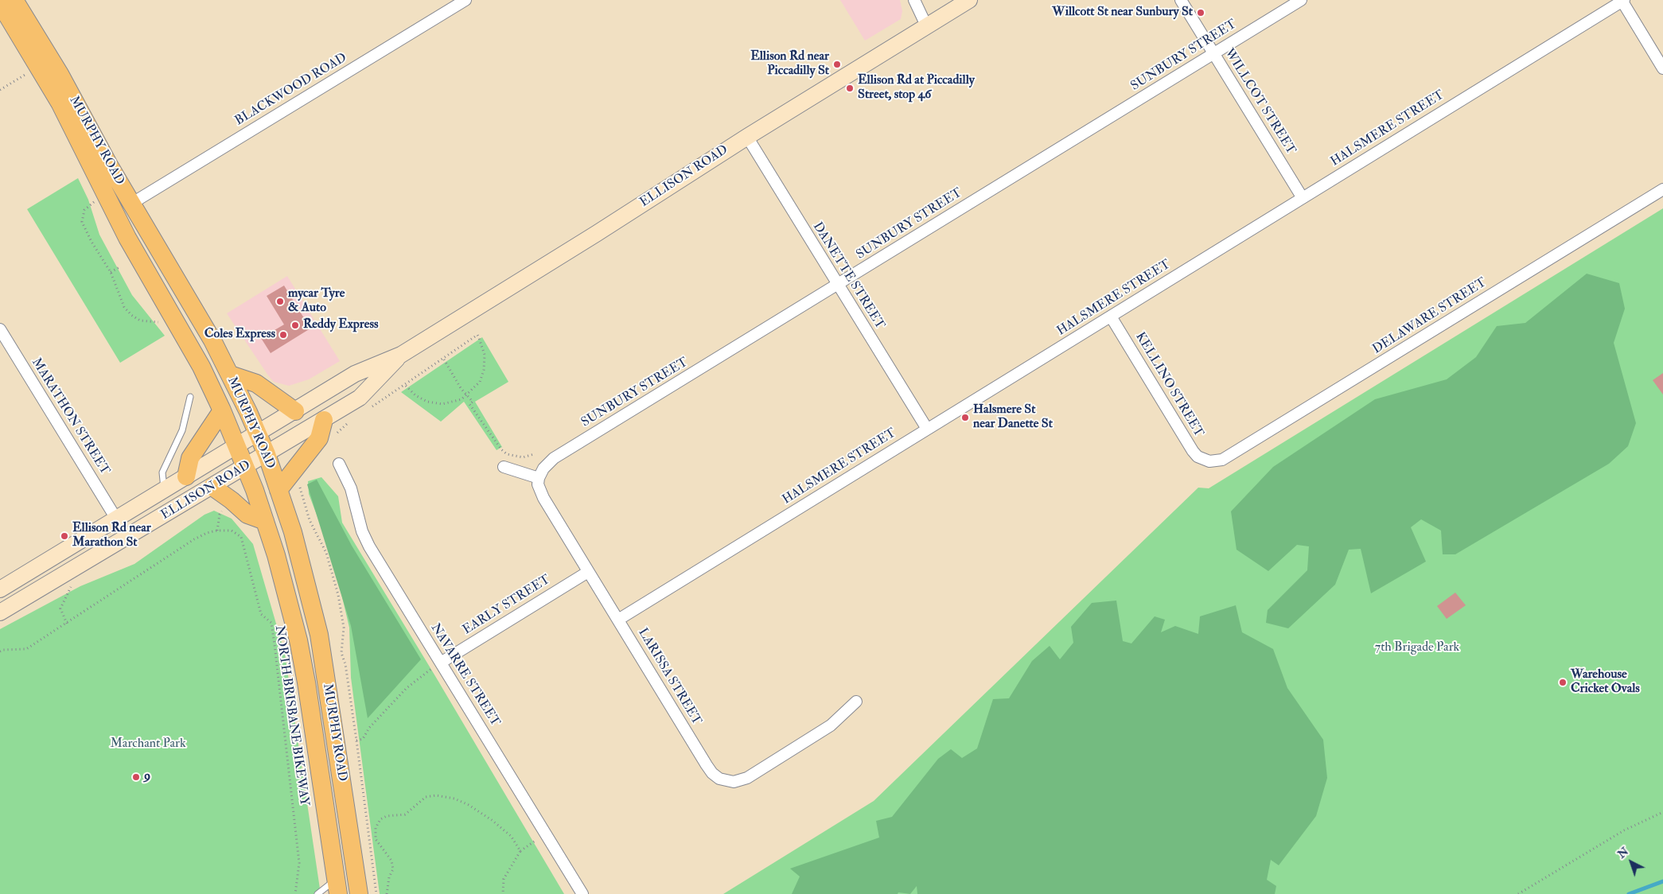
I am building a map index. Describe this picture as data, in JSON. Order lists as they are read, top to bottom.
{
  "streets": {
    "main road": ["MURPHY ROAD"],
    "street": [
      "SUNBURY STREET",
      "BLACKWOOD ROAD",
      "WILLCOT STREET",
      "HALSMERE STREET",
      "ELLISON ROAD",
      "DANETTE STREET",
      "DELAWARE STREET",
      "KELLINO STREET",
      "MARATHON STREET",
      "EARLY STREET",
      "NAVARRE STREET",
      "LARISSA STREET"
    ],
    "path": ["NORTH BRISBANE BIKEWAY"]
  },
  "crossings": [
    ["SUNBURY STREET", "WILLCOT STREET"],
    ["SUNBURY STREET", "DANETTE STREET"],
    ["SUNBURY STREET", "LARISSA STREET"],
    ["BLACKWOOD ROAD", "MURPHY ROAD"],
    ["WILLCOT STREET", "HALSMERE STREET"],
    ["HALSMERE STREET", "DANETTE STREET"],
    ["HALSMERE STREET", "KELLINO STREET"],
    ["HALSMERE STREET", "LARISSA STREET"],
    ["MURPHY ROAD", "ELLISON ROAD"],
    ["ELLISON ROAD", "DANETTE STREET"],
    ["ELLISON ROAD", "MARATHON STREET"],
    ["DELAWARE STREET", "KELLINO STREET"],
    ["EARLY STREET", "NAVARRE STREET"],
    ["EARLY STREET", "LARISSA STREET"]
  ],
  "parks": ["7th Brigade Park", "Marchant Park"],
  "places": [
    "Willcott St near Sunbury St",
    "Ellison Rd near Piccadilly St",
    "Ellison Rd at Piccadilly Street, stop 46",
    "mycar Tyre & Auto",
    "Reddy Express",
    "Coles Express",
    "Halsmere St near Danette St",
    "Ellison Rd near Marathon St",
    "Warehouse Cricket Ovals",
    "9"
  ],
  "north": "top left"
}
